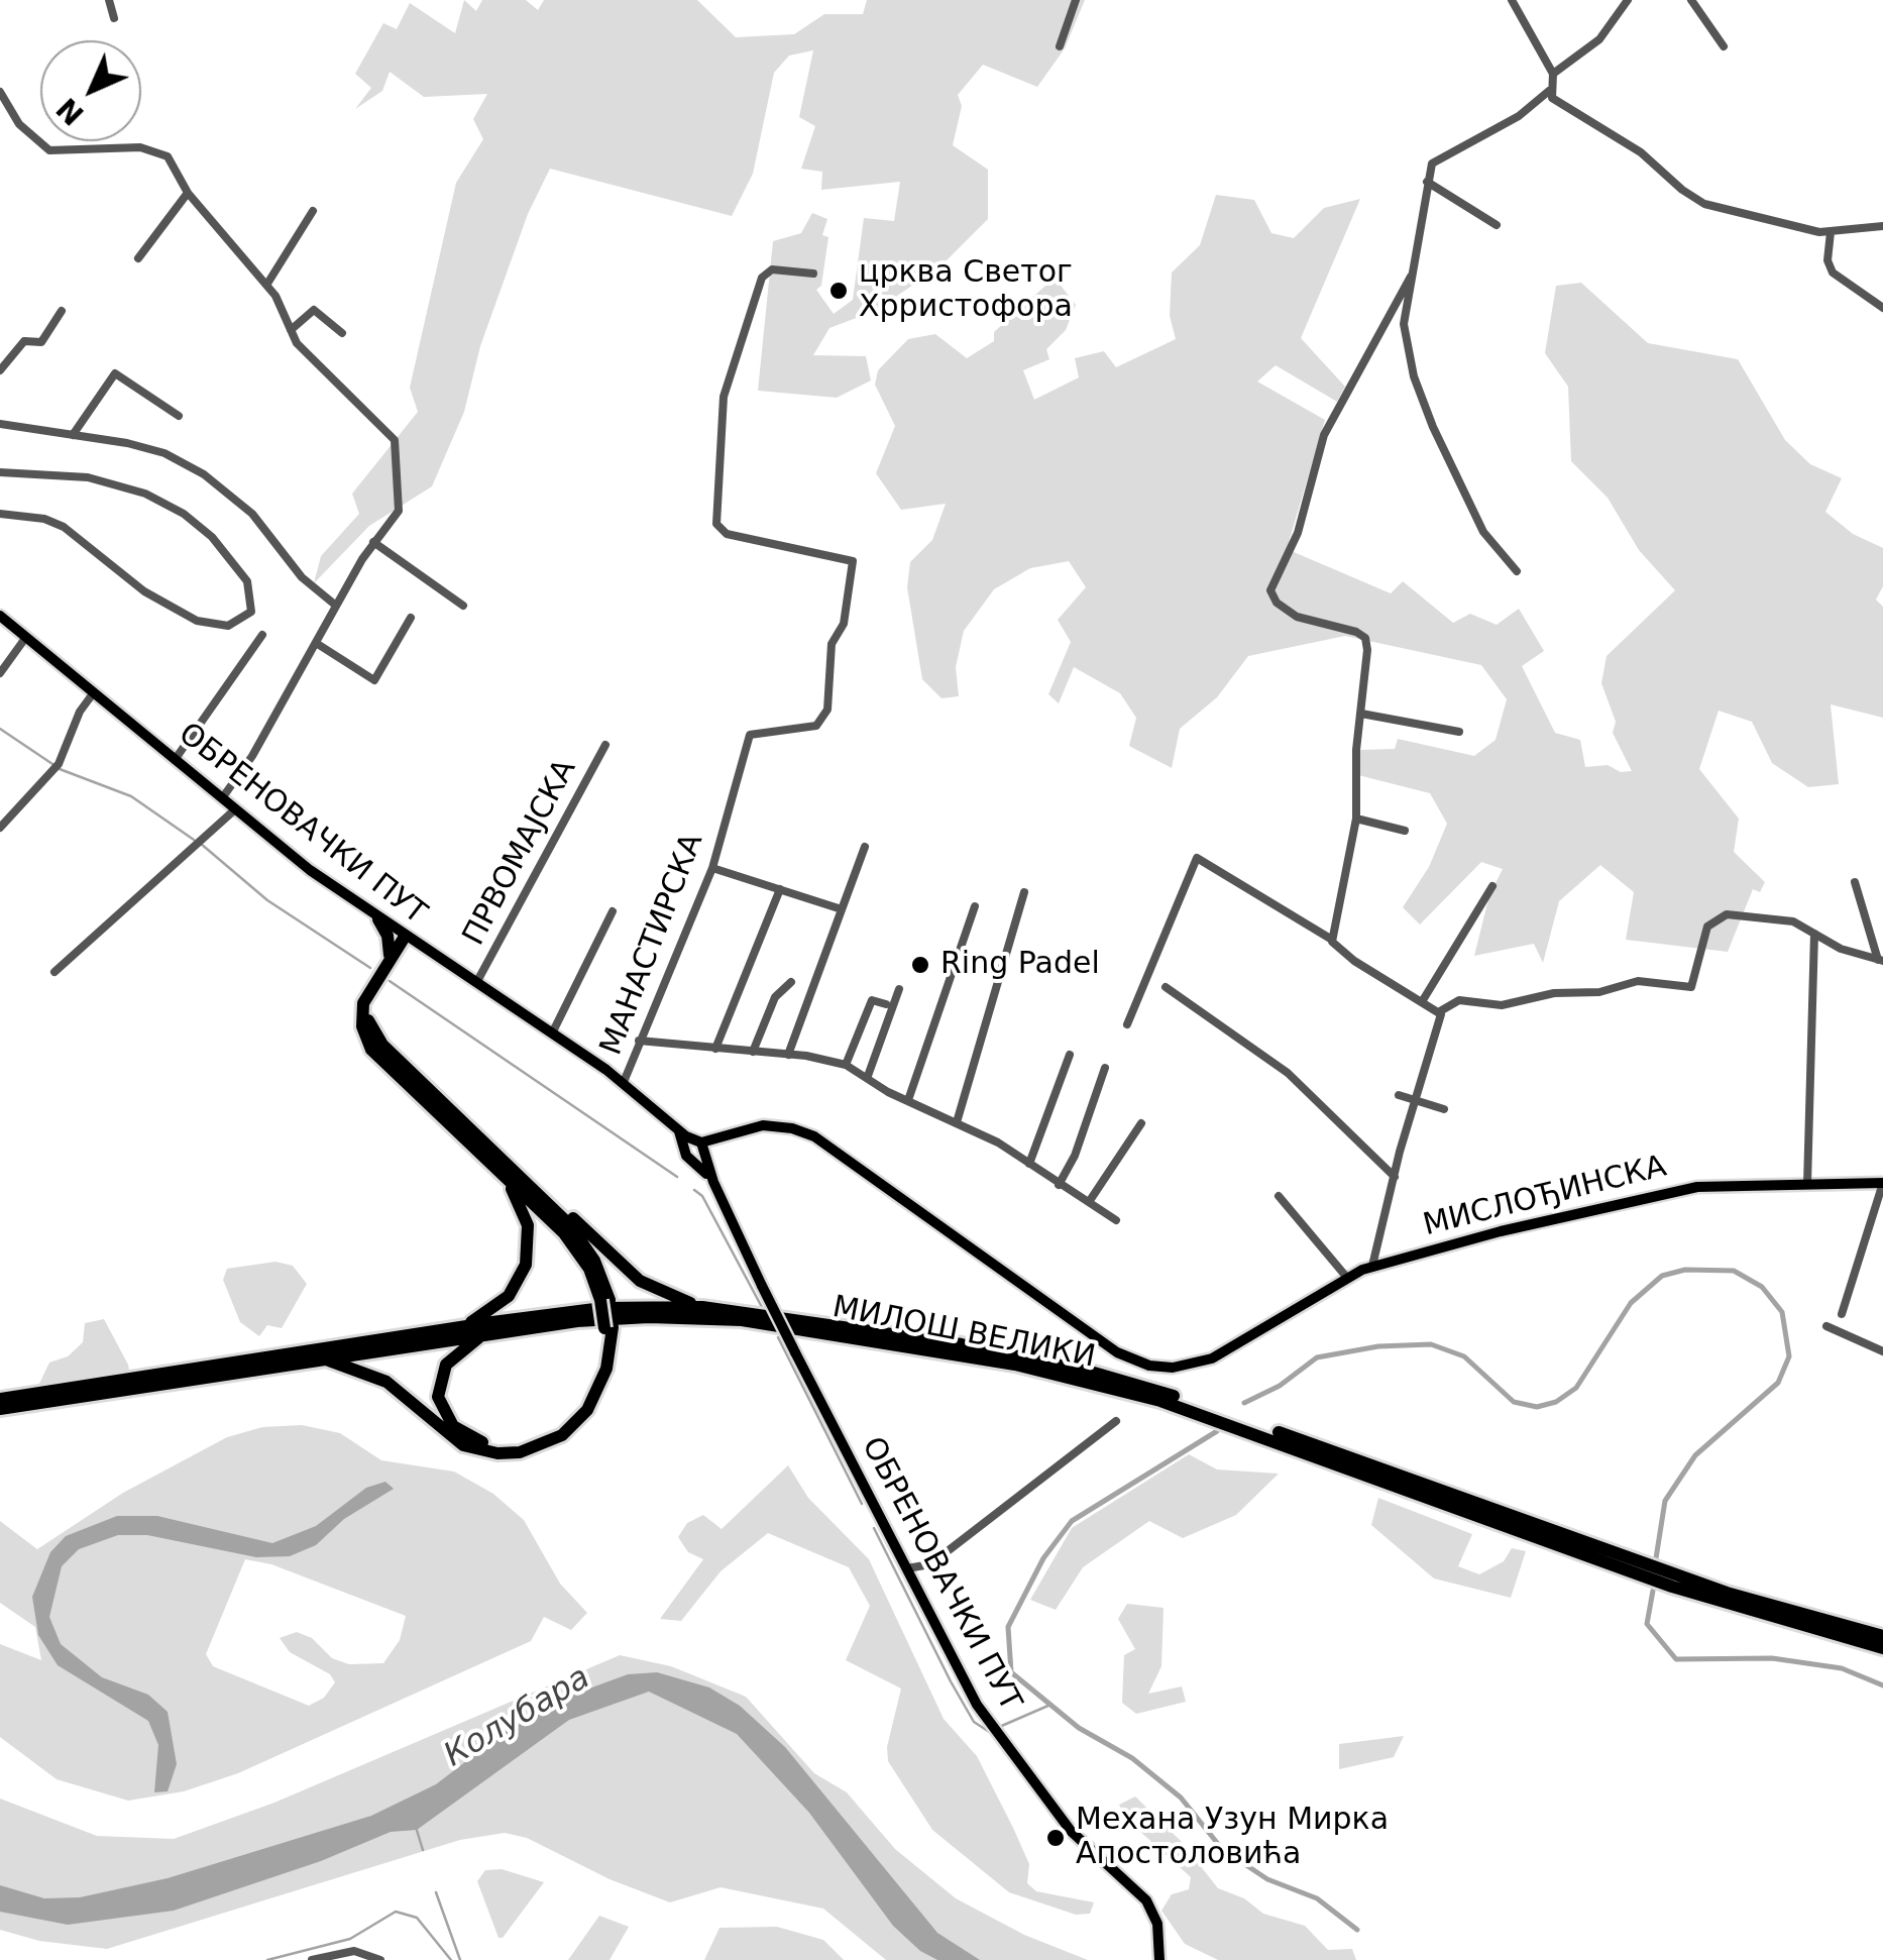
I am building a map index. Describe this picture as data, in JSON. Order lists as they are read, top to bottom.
{
  "streets": {
    "highway": ["МИЛОШ ВЕЛИКИ"],
    "main road": ["ОБРЕНОВАЧКИ ПУТ", "МИСЛОЂИНСКА"],
    "street": ["ПРВОМАЈСКА", "МАНАСТИРСКА"]
  },
  "crossings": [
    ["ОБРЕНОВАЧКИ ПУТ", "ПРВОМАЈСКА"],
    ["ОБРЕНОВАЧКИ ПУТ", "МАНАСТИРСКА"],
    ["ОБРЕНОВАЧКИ ПУТ", "МИСЛОЂИНСКА"]
  ],
  "water": ["Колубара"],
  "places": ["црква Светог Хрристофора", "Ring Padel", "Механа Узун Мирка Апостоловића"],
  "north": "bottom left"
}
